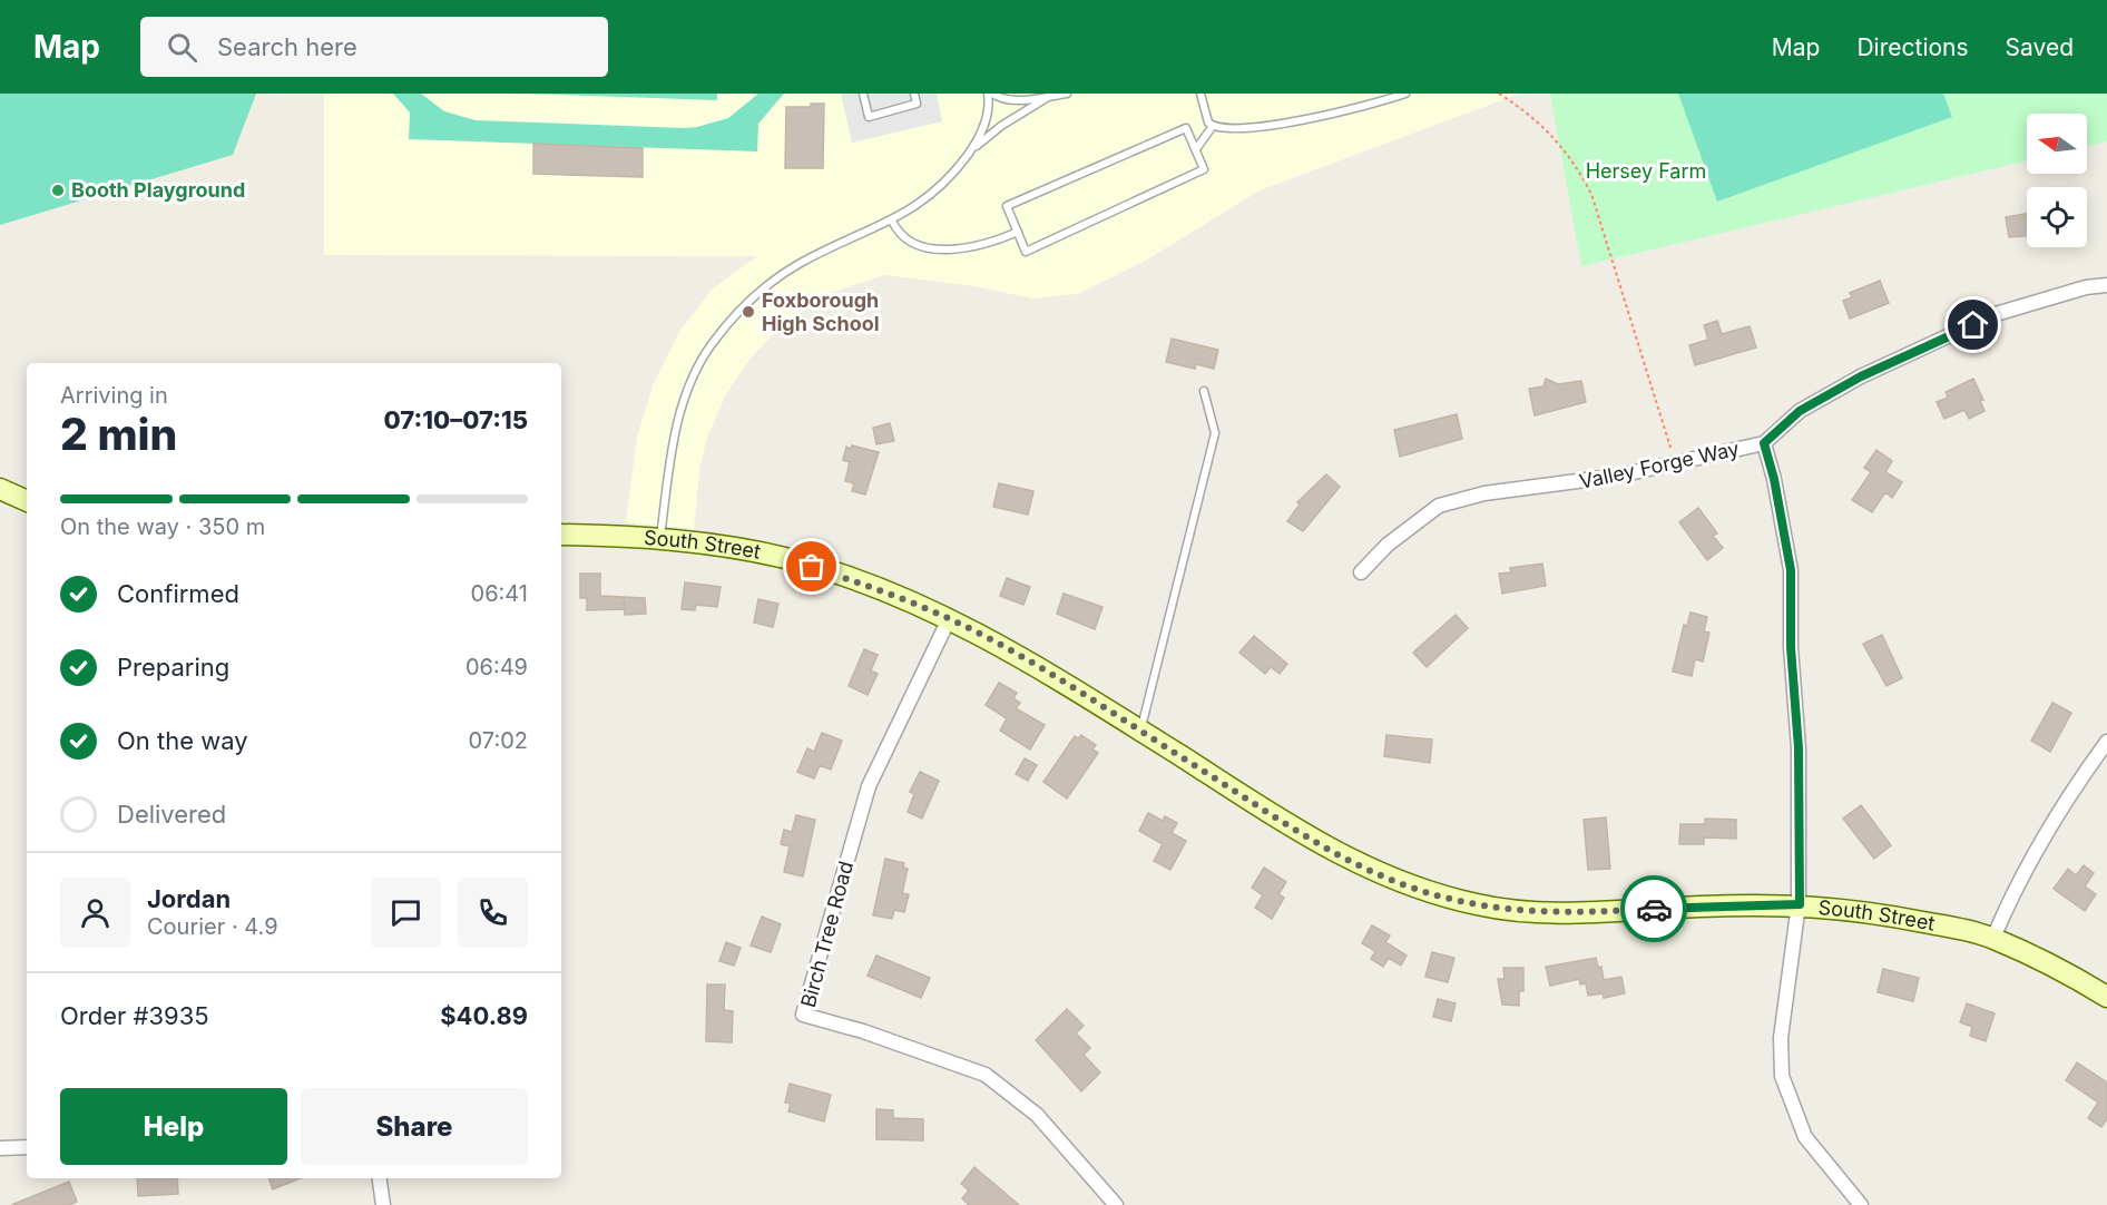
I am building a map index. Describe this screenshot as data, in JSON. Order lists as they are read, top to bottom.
{
  "streets": {
    "main road": ["South Street"],
    "street": ["Valley Forge Way", "Birch Tree Road"]
  },
  "crossings": [
    ["South Street", "Birch Tree Road"]
  ],
  "parks": ["Hersey Farm"],
  "places": ["Booth Playground", "Foxborough High School"],
  "north": "left",
  "page": {
    "header": "Map",
    "search": "Search here",
    "nav": ["Map", "Directions", "Saved"],
    "heading": ["2 min", "Arriving in", "07:10–07:15"],
    "panel": [
      "Jordan",
      "Courier · 4.9",
      "Order #3935",
      "$40.89"
    ],
    "bar": "On the way · 350 m",
    "list": [
      ["Confirmed", "06:41"],
      ["Preparing", "06:49"],
      ["On the way", "07:02"],
      "Delivered"
    ],
    "buttons": ["Help", "Share"]
  }
}
